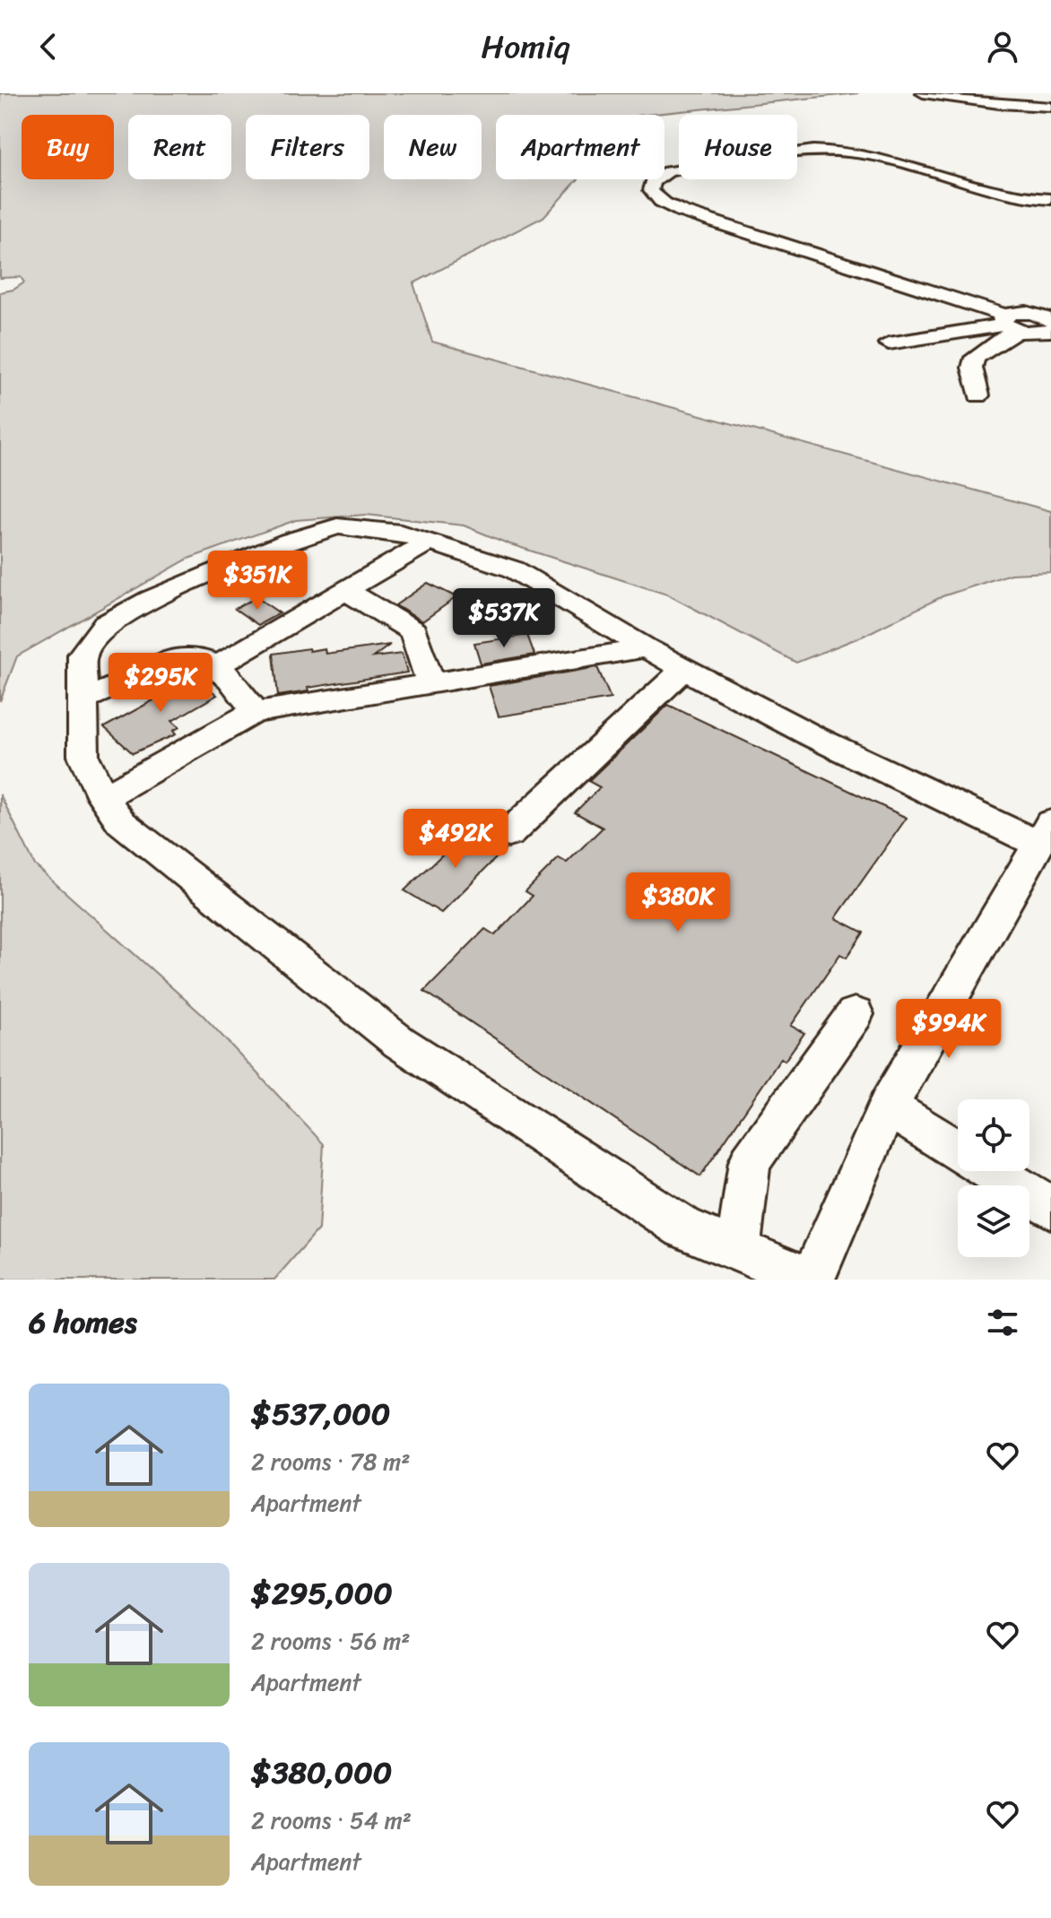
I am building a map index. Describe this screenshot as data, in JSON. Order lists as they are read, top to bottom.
{
  "page": {
    "header": "Homiq",
    "chip": [
      "Buy",
      "Rent",
      "Filters",
      "New",
      "Apartment",
      "House"
    ],
    "price": [
      "$351K",
      "$537K",
      "$295K",
      "$492K",
      "$380K",
      "$994K"
    ],
    "heading": "6 homes",
    "list": [
      {
        "name": "$537,000",
        "note": "2 rooms · 78 m² · Apartment"
      },
      {
        "name": "$295,000",
        "note": "2 rooms · 56 m² · Apartment"
      },
      {
        "name": "$380,000",
        "note": "2 rooms · 54 m² · Apartment"
      }
    ]
  }
}
